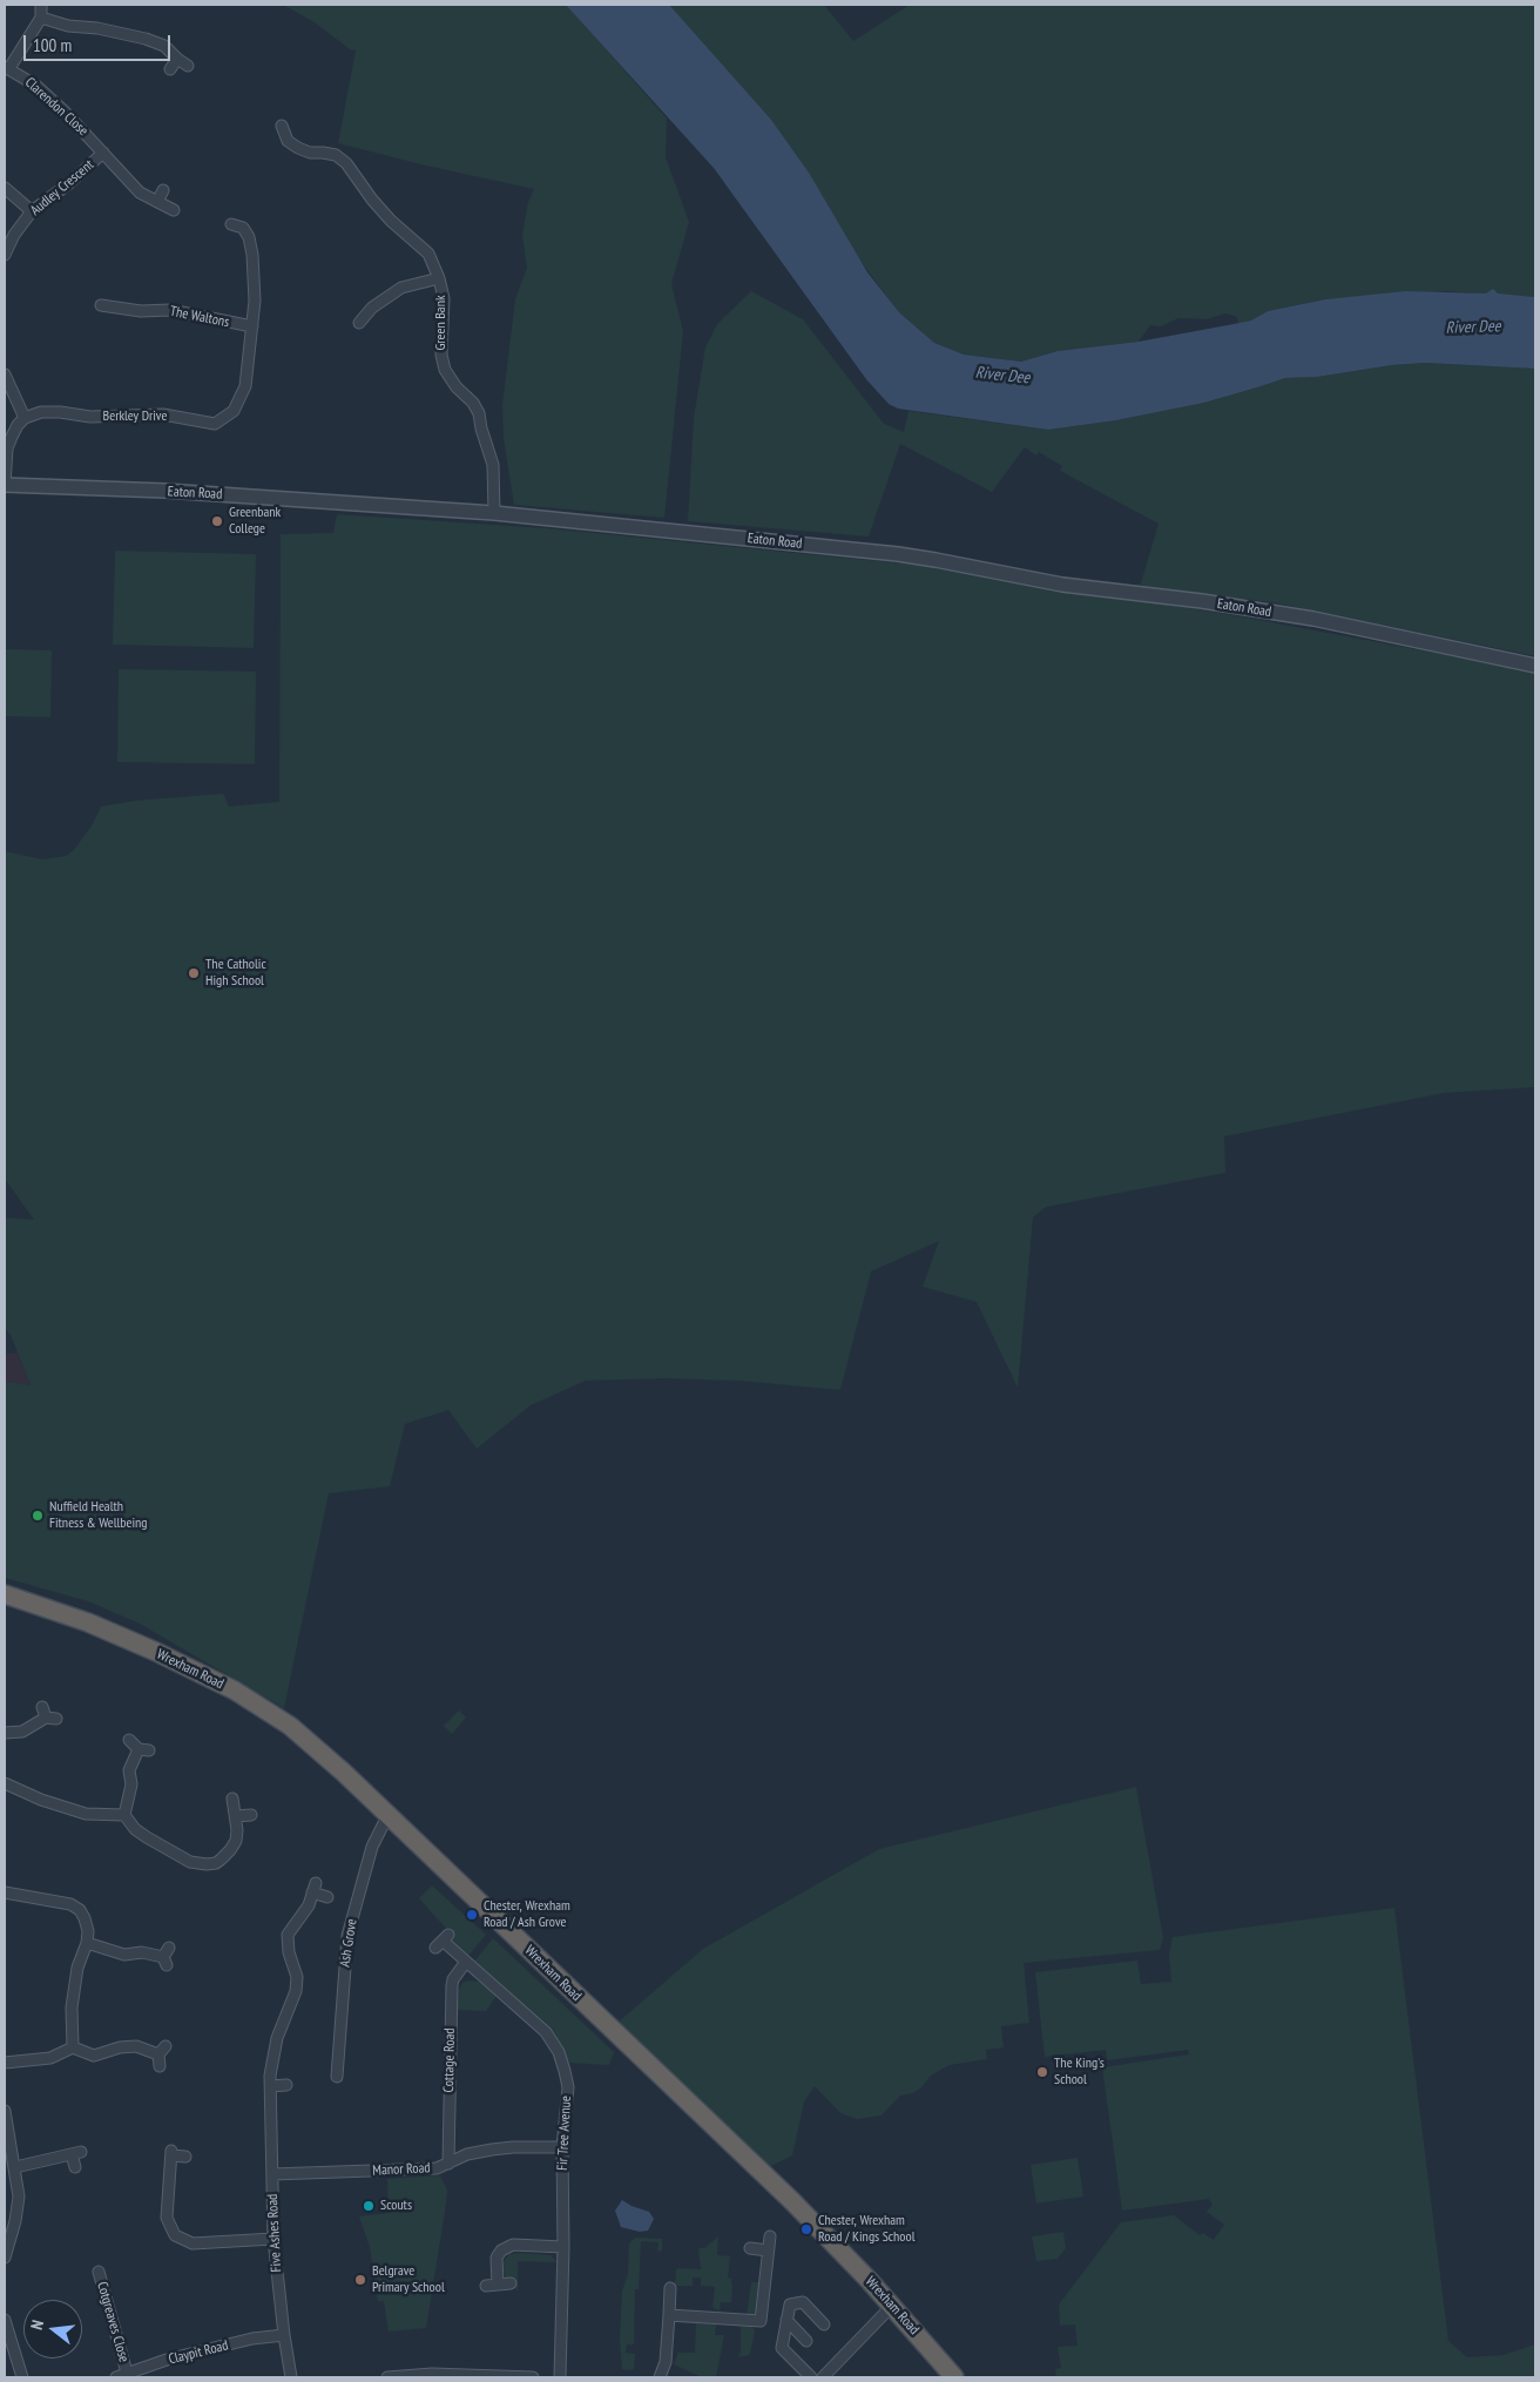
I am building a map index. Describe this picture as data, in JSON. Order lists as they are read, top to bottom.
{
  "streets": {
    "highway": ["Wrexham Road"],
    "street": [
      "Clarendon Close",
      "Audley Crescent",
      "The Waltons",
      "Green Bank",
      "Berkley Drive",
      "Eaton Road",
      "Ash Grove",
      "Cottage Road",
      "Fir Tree Avenue",
      "Manor Road",
      "Five Ashes Road",
      "Cotgreaves Close",
      "Claypit Road"
    ]
  },
  "crossings": [
    ["Clarendon Close", "Audley Crescent"],
    ["The Waltons", "Berkley Drive"],
    ["Green Bank", "Eaton Road"],
    ["Wrexham Road", "Ash Grove"],
    ["Cottage Road", "Fir Tree Avenue"],
    ["Cottage Road", "Manor Road"],
    ["Fir Tree Avenue", "Manor Road"],
    ["Manor Road", "Five Ashes Road"],
    ["Five Ashes Road", "Claypit Road"],
    ["Cotgreaves Close", "Claypit Road"]
  ],
  "water": ["River Dee"],
  "places": [
    "Greenbank College",
    "The Catholic High School",
    "Nuffield Health Fitness & Wellbeing",
    "Chester, Wrexham Road / Ash Grove",
    "The King's School",
    "Scouts",
    "Chester, Wrexham Road / Kings School",
    "Belgrave Primary School"
  ],
  "scale_bar": "100 m",
  "north": "left"
}
